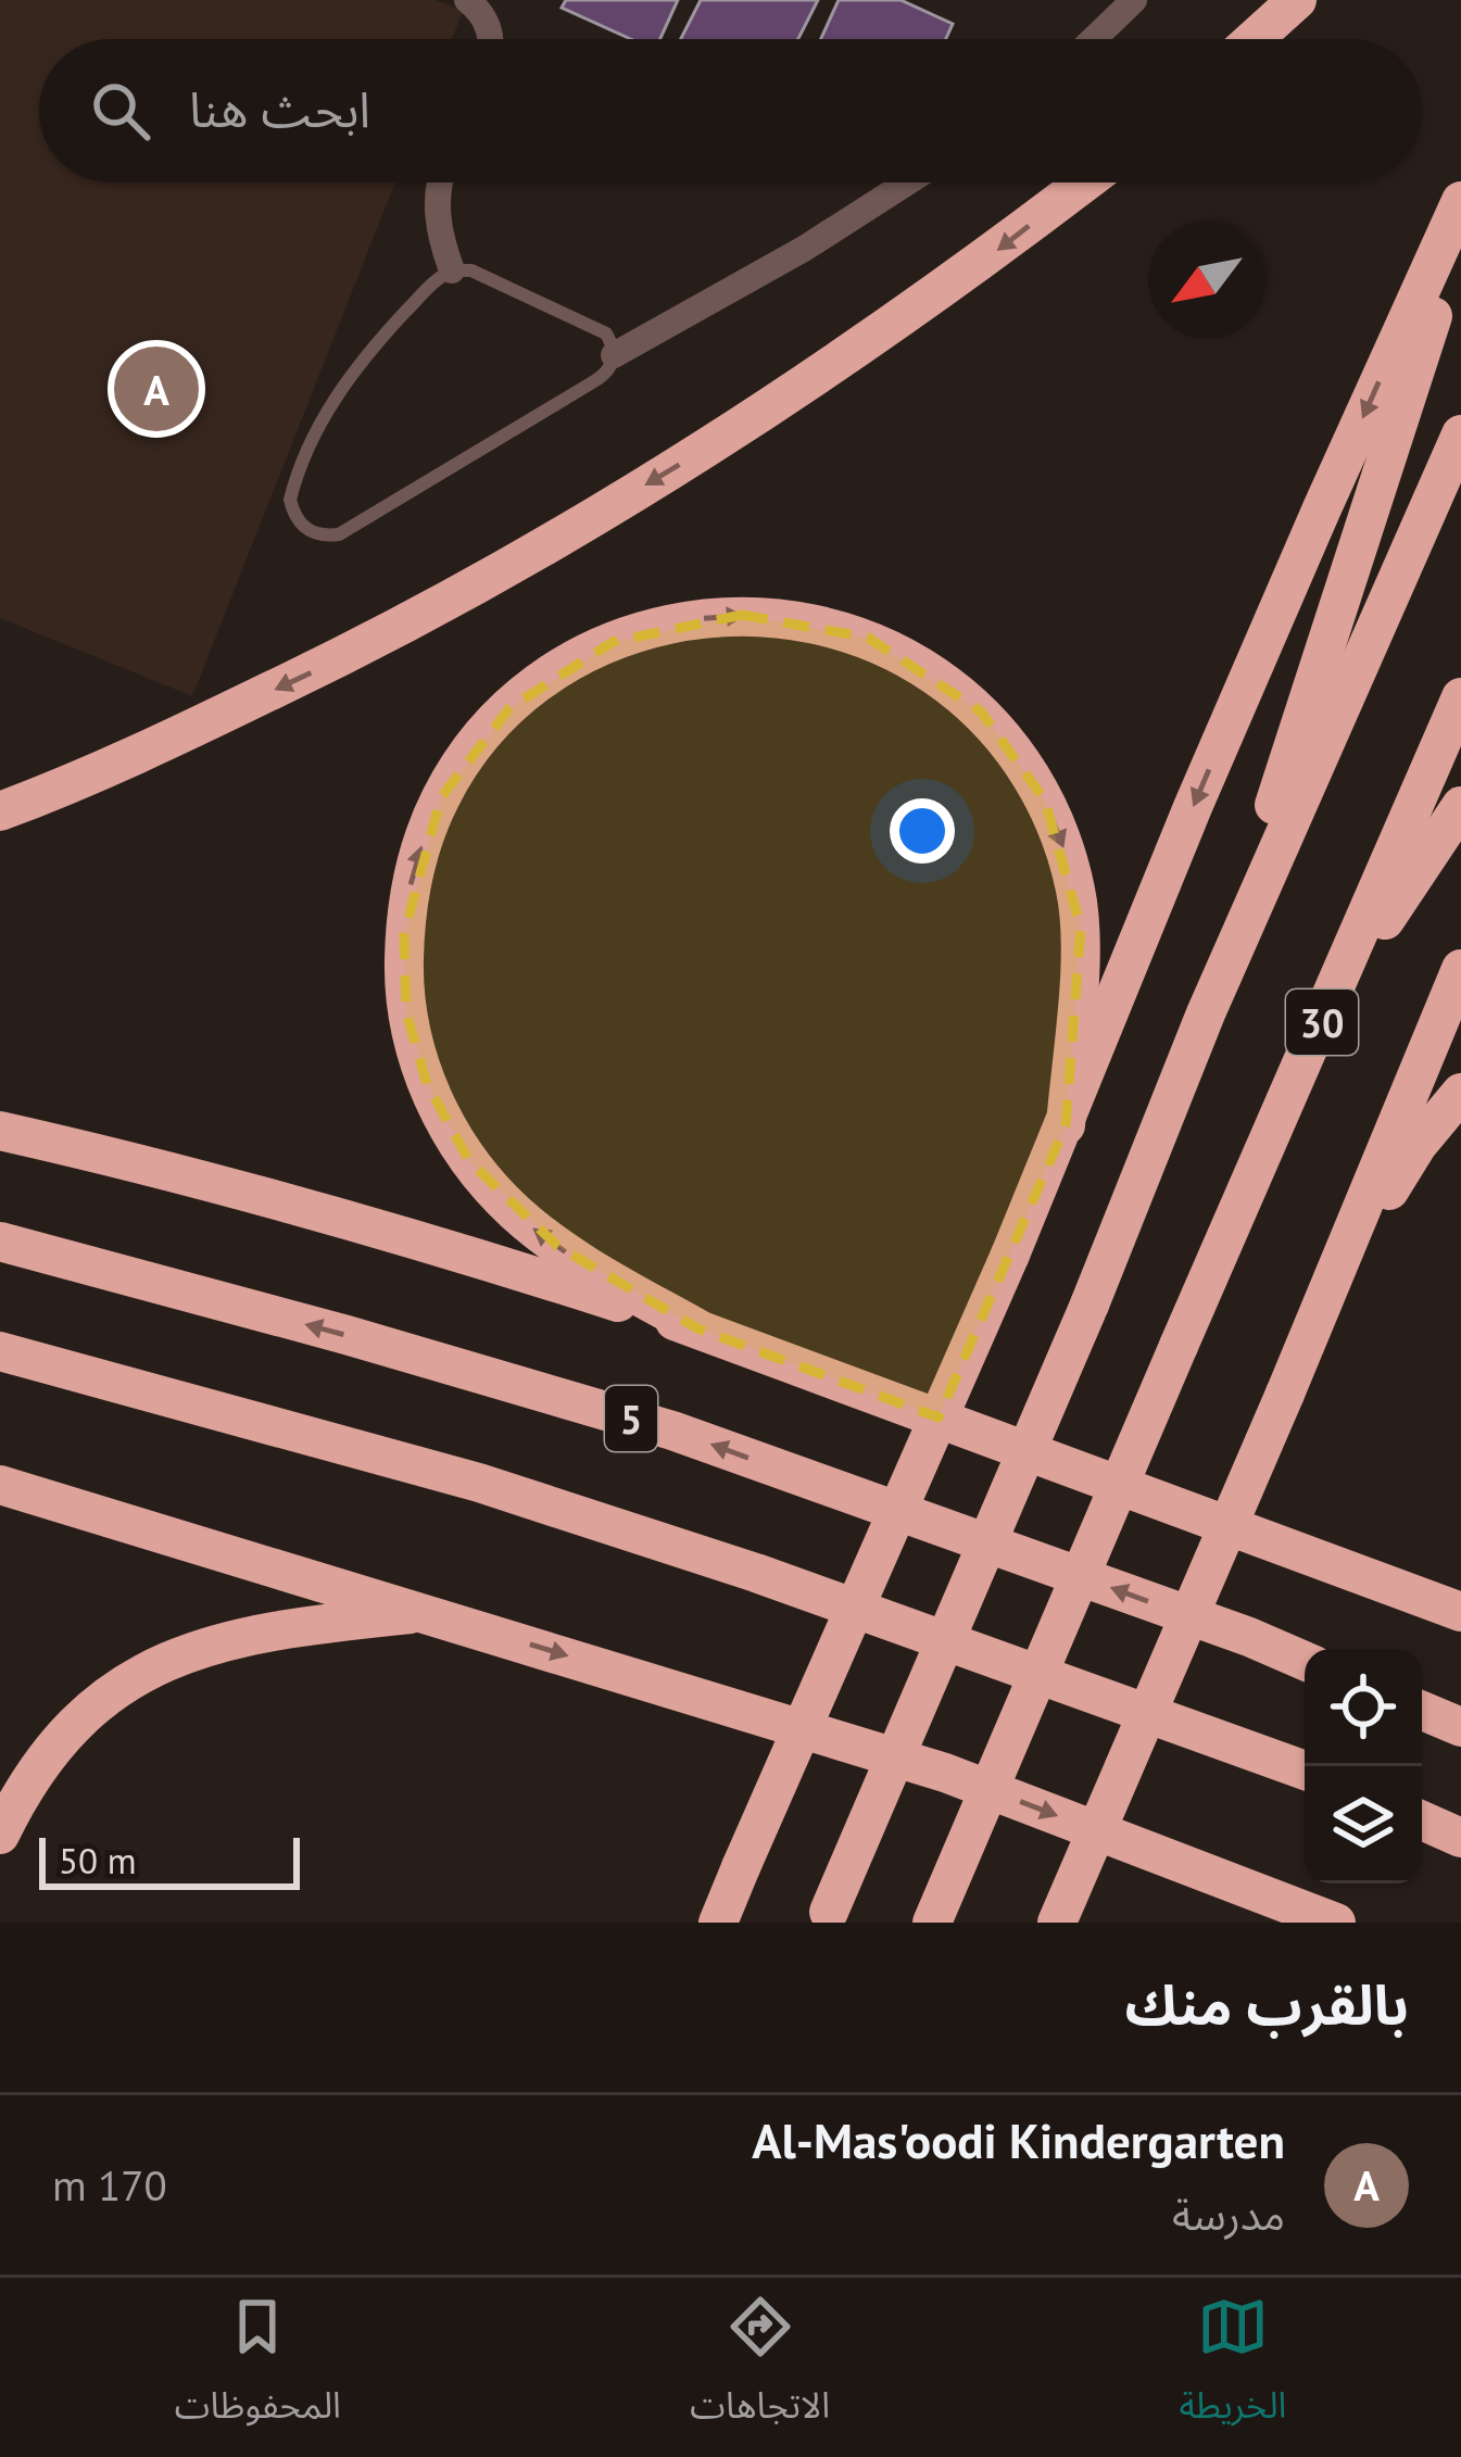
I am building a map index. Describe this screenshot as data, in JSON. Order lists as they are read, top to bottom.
{
  "streets": {
    "highway": ["30", "5"]
  },
  "scale_bar": "50 m",
  "north": "bottom left",
  "page": {
    "search": "ابحث هنا",
    "pins": "A",
    "scale": "50 m",
    "heading": "بالقرب منك",
    "list": [
      {
        "mark": "A",
        "name": "Al-Mas'oodi Kindergarten",
        "note": "مدرسة",
        "value": "170 m"
      }
    ],
    "nav": ["الخريطة", "الاتجاهات", "المحفوظات"]
  }
}
